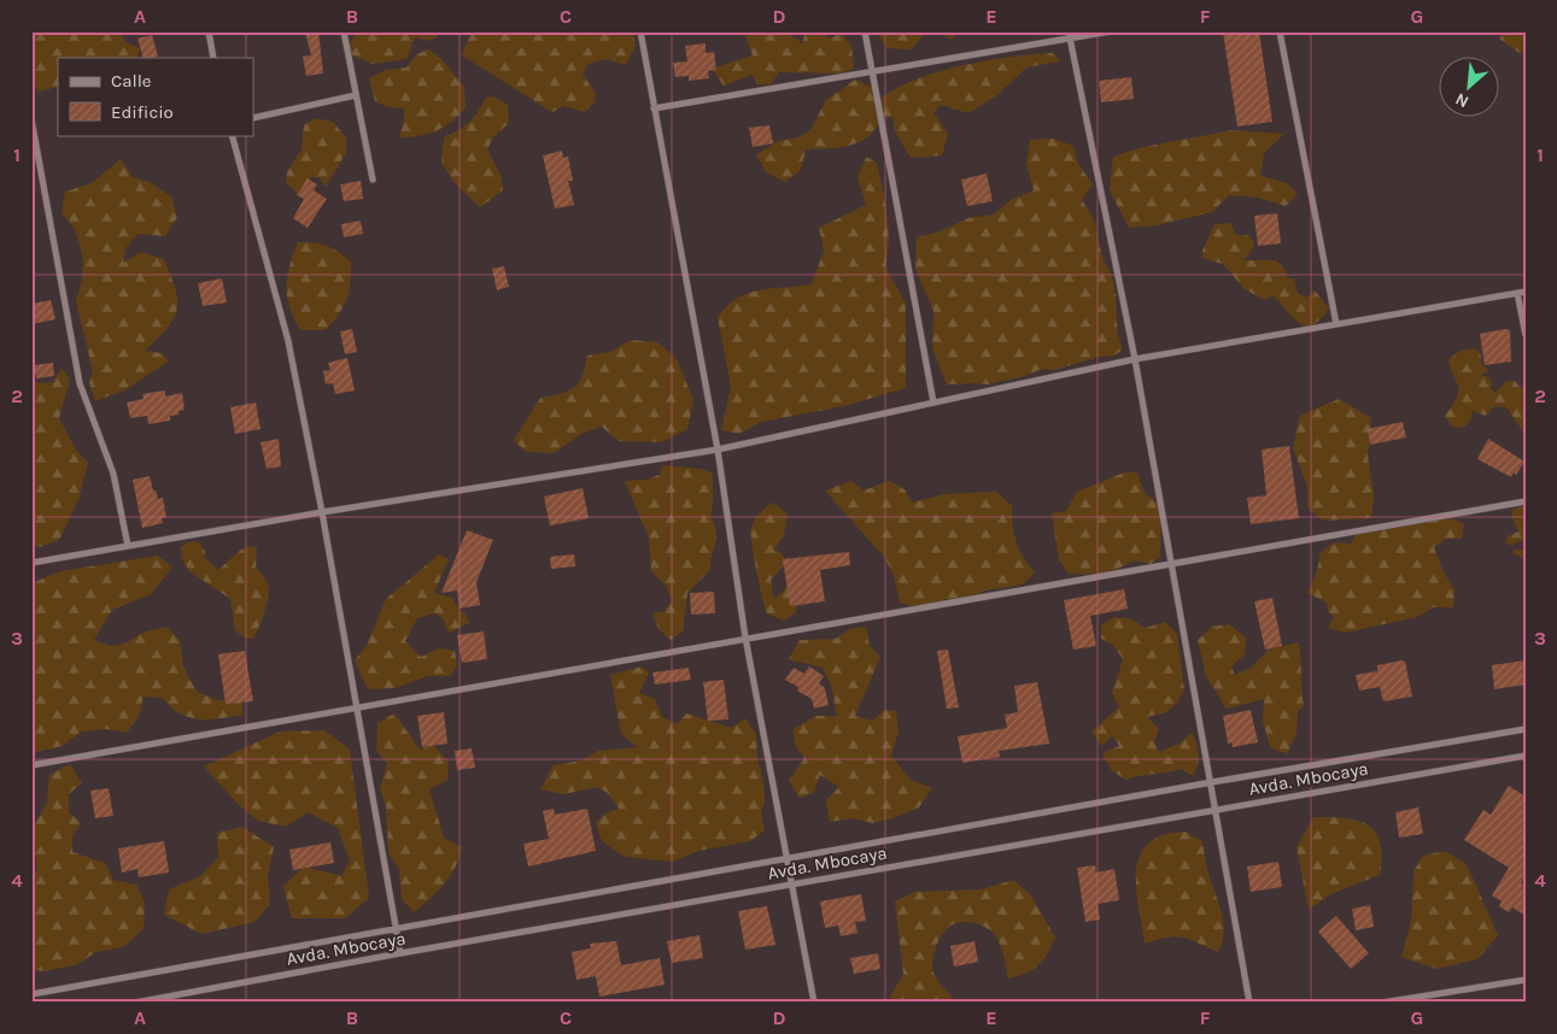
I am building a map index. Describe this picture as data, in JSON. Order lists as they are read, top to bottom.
{
  "streets": {
    "street": ["Avda. Mbocaya"]
  },
  "legend": ["Calle", "Edificio"],
  "north": "bottom left",
  "grid": {
    "columns": [
      "A",
      "B",
      "C",
      "D",
      "E",
      "F",
      "G"
    ],
    "rows": [
      "1",
      "2",
      "3",
      "4"
    ]
  }
}
